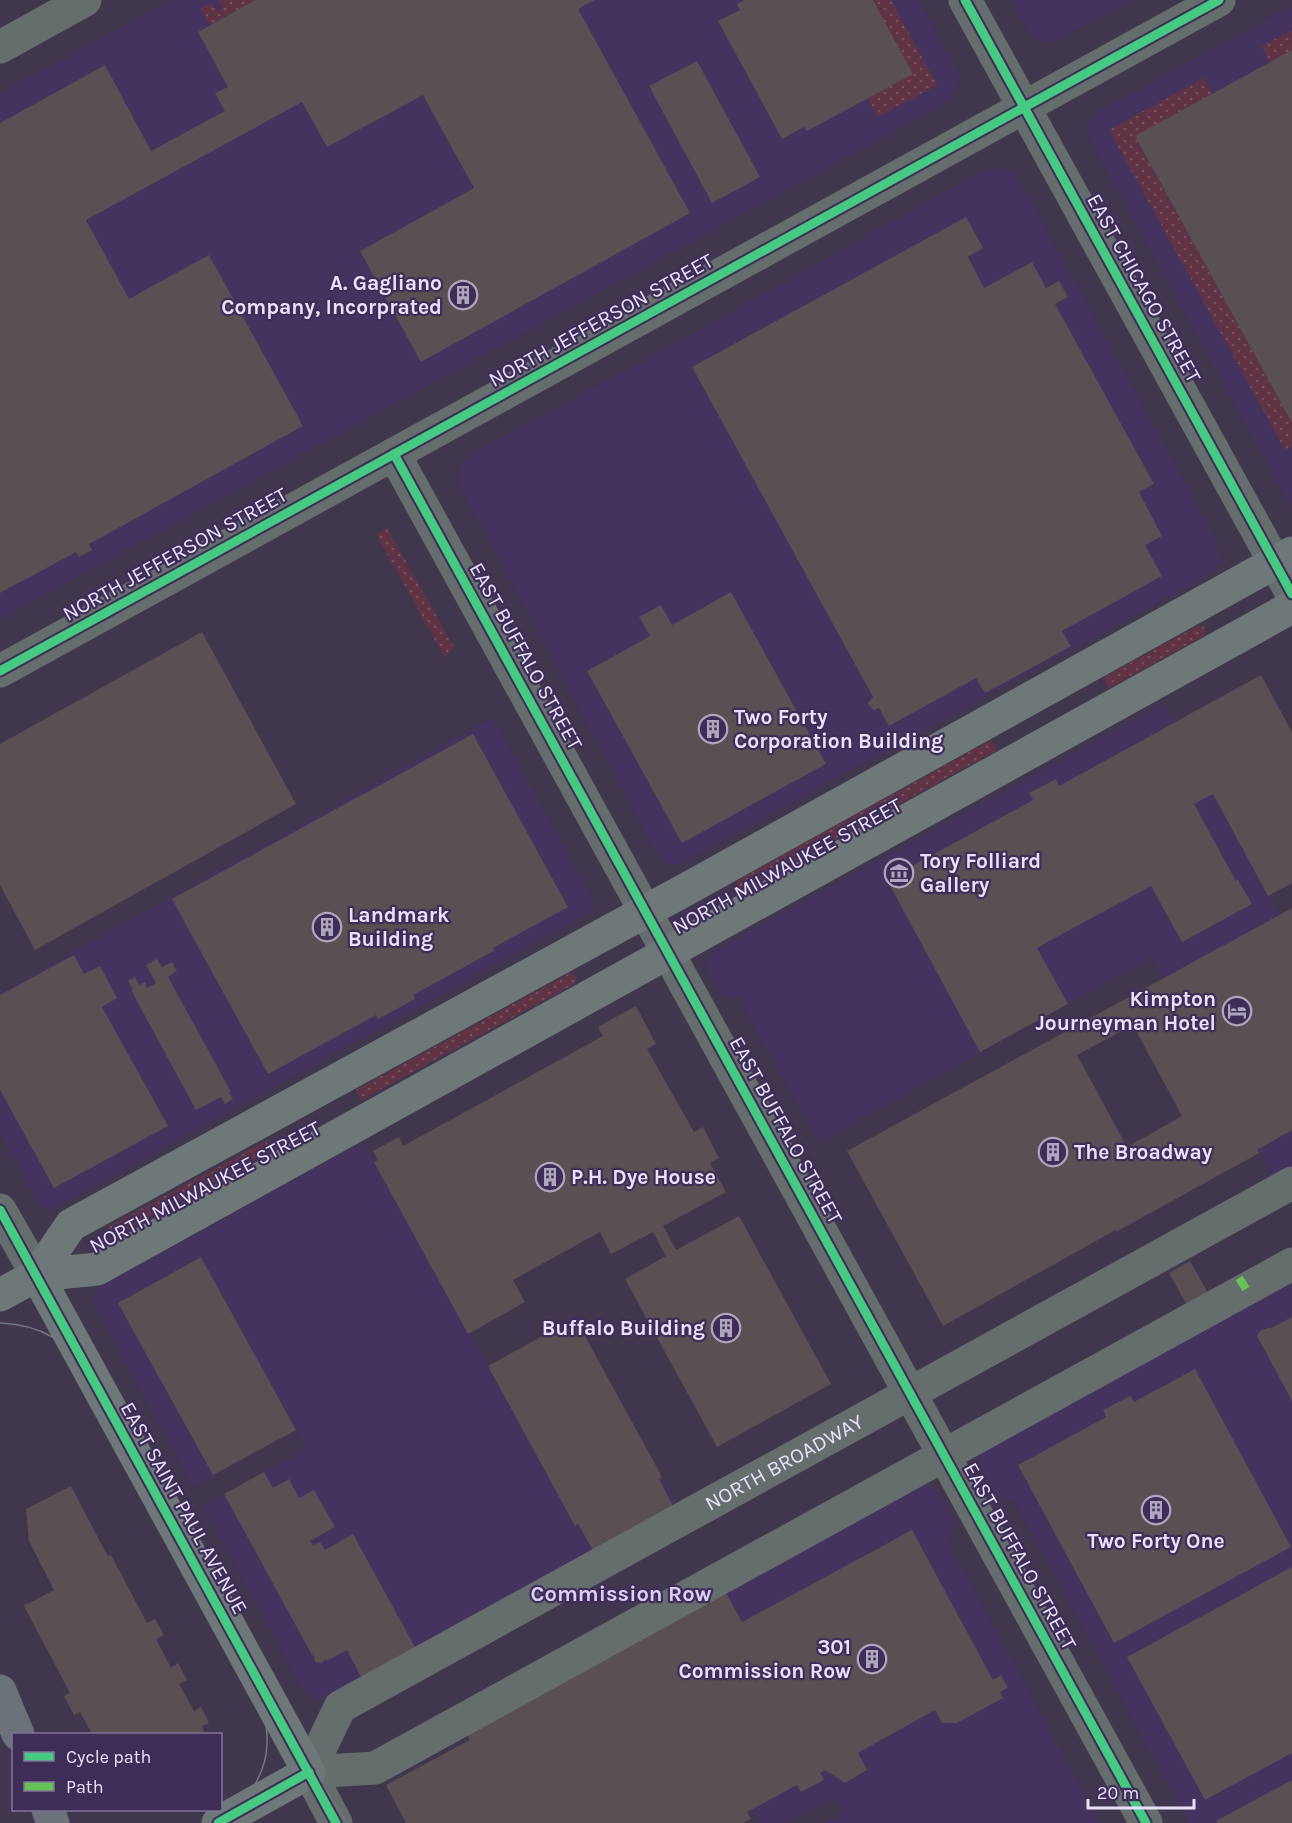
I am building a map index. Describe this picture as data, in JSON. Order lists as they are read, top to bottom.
{
  "streets": {
    "main road": ["NORTH MILWAUKEE STREET", "EAST SAINT PAUL AVENUE"],
    "street": [
      "EAST CHICAGO STREET",
      "NORTH JEFFERSON STREET",
      "EAST BUFFALO STREET",
      "NORTH BROADWAY"
    ]
  },
  "crossings": [
    ["EAST CHICAGO STREET", "NORTH JEFFERSON STREET"],
    ["EAST CHICAGO STREET", "NORTH MILWAUKEE STREET"],
    ["NORTH JEFFERSON STREET", "EAST BUFFALO STREET"],
    ["EAST BUFFALO STREET", "NORTH MILWAUKEE STREET"],
    ["EAST BUFFALO STREET", "NORTH BROADWAY"],
    ["NORTH MILWAUKEE STREET", "EAST SAINT PAUL AVENUE"],
    ["NORTH BROADWAY", "EAST SAINT PAUL AVENUE"]
  ],
  "districts": ["Commission Row"],
  "places": {
    "building": [
      "A. Gagliano Company, Incorprated",
      "Two Forty Corporation Building",
      "Landmark Building",
      "The Broadway",
      "P.H. Dye House",
      "Buffalo Building",
      "Two Forty One",
      "301 Commission Row"
    ],
    "museum": ["Tory Folliard Gallery"],
    "hotel": ["Kimpton Journeyman Hotel"]
  },
  "legend": ["Cycle path", "Path"],
  "scale_bar": "20 m"
}
